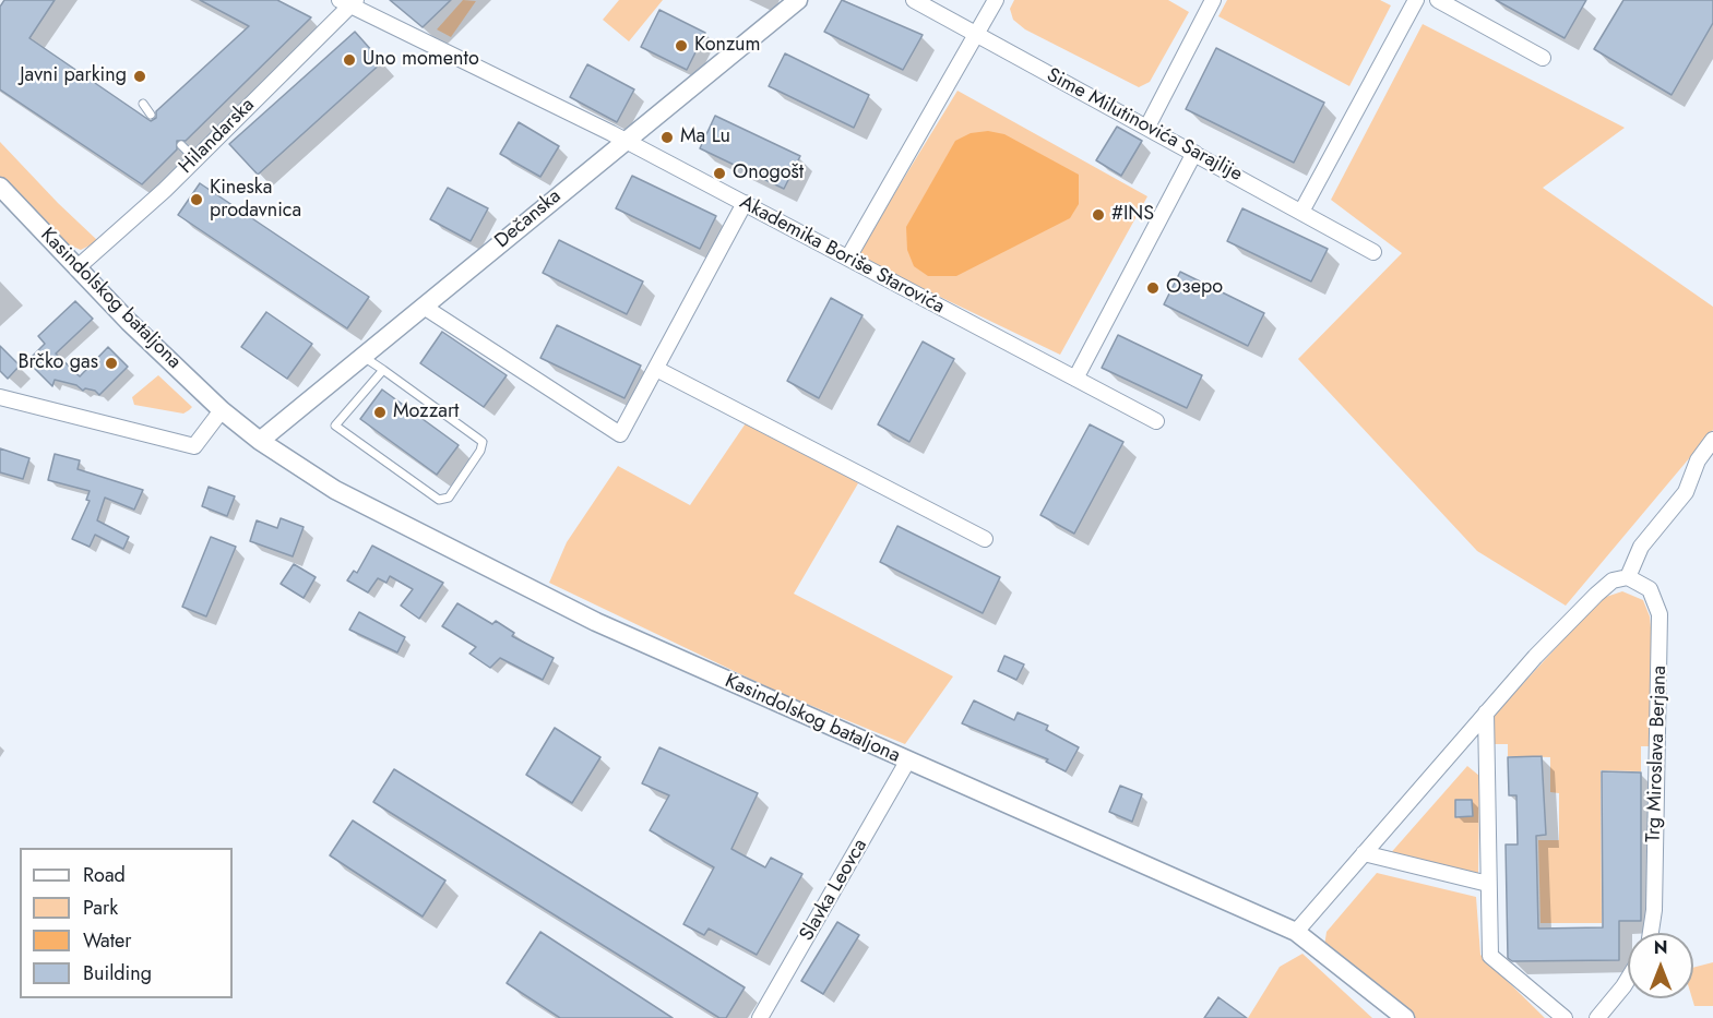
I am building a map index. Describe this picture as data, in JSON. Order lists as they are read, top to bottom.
{
  "streets": {
    "street": [
      "Sime Milutinovića Sarajlije",
      "Hilandarska",
      "Dečanska",
      "Akademika Boriše Starovića",
      "Kasindolskog bataljona",
      "Trg Miroslava Berjana",
      "Slavka Leovca"
    ]
  },
  "crossings": [
    ["Hilandarska", "Akademika Boriše Starovića"],
    ["Hilandarska", "Kasindolskog bataljona"],
    ["Dečanska", "Akademika Boriše Starovića"],
    ["Dečanska", "Kasindolskog bataljona"],
    ["Kasindolskog bataljona", "Slavka Leovca"]
  ],
  "places": [
    "Konzum",
    "Uno momento",
    "Javni parking",
    "Ma Lu",
    "Onogošt",
    "Kineska prodavnica",
    "#INS",
    "Озеро",
    "Brčko gas",
    "Mozzart"
  ],
  "legend": [
    "Road",
    "Park",
    "Water",
    "Building"
  ],
  "north": "top"
}
